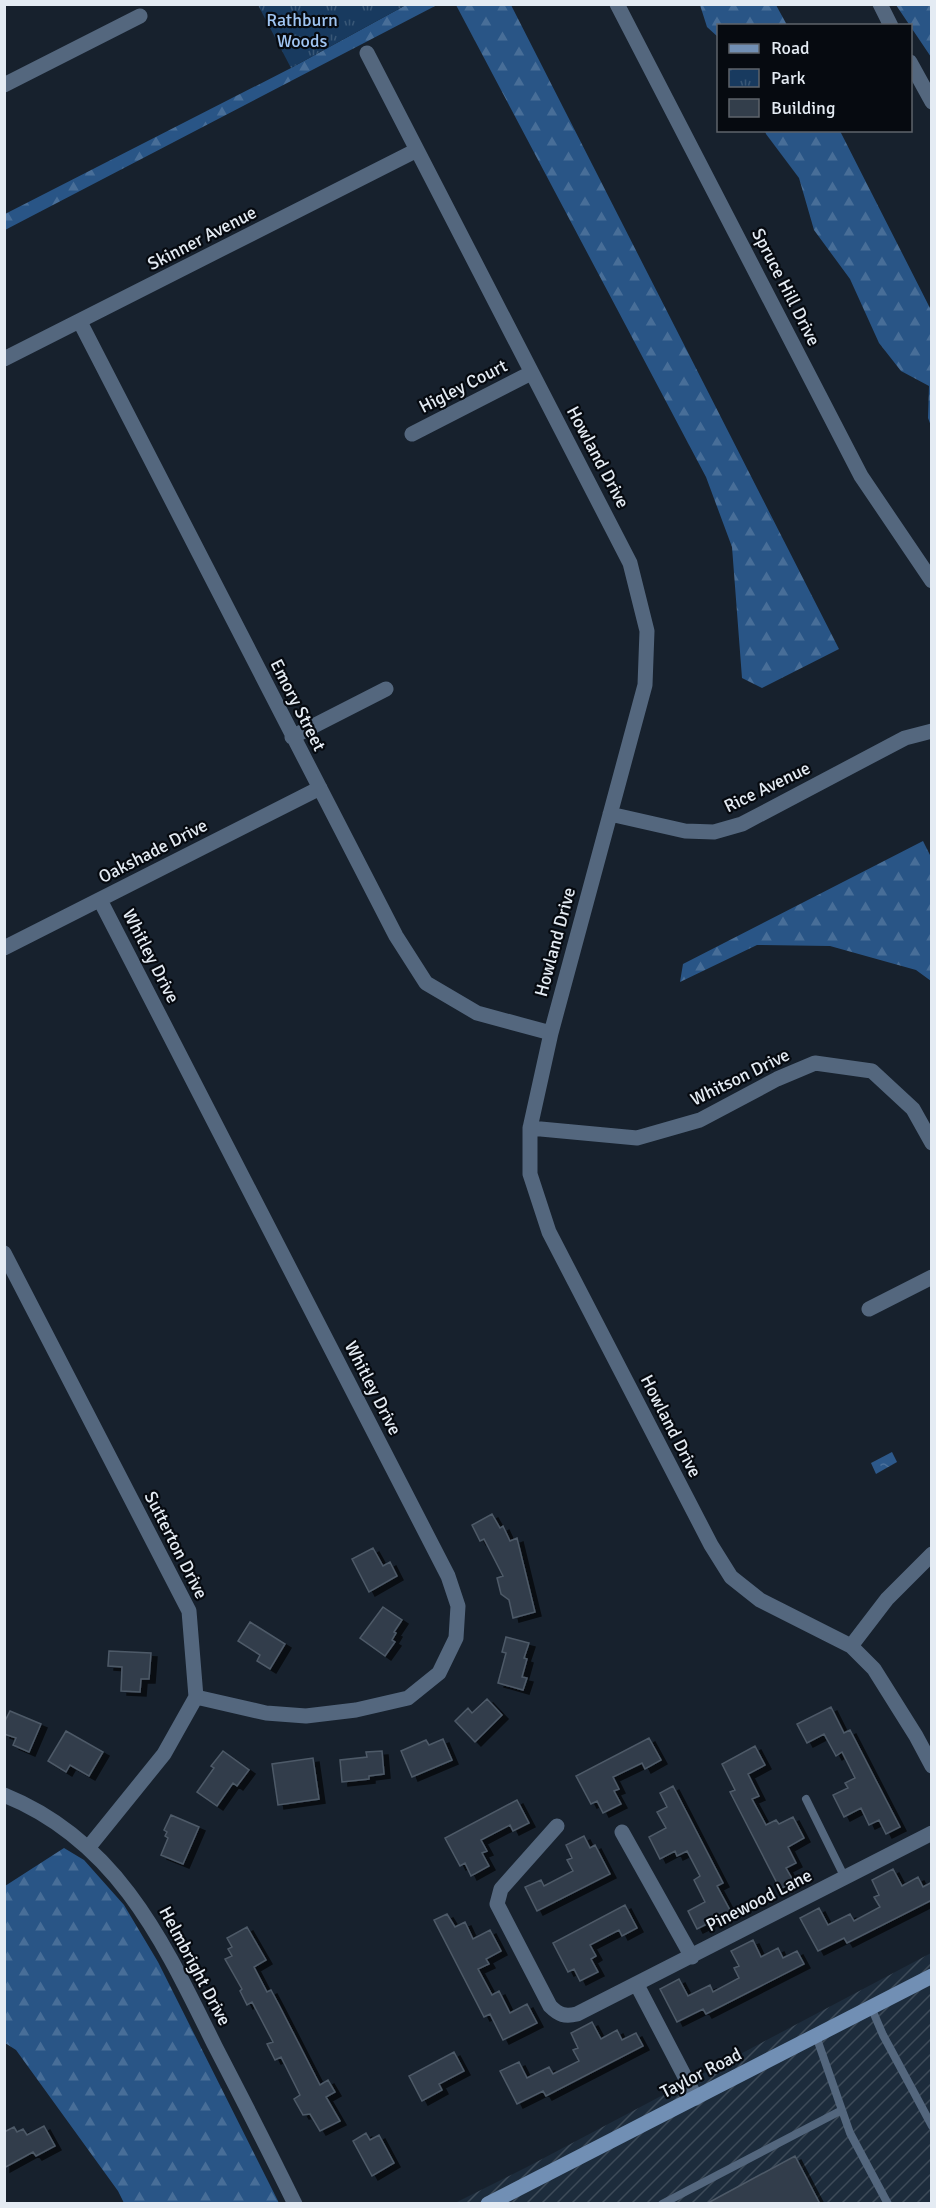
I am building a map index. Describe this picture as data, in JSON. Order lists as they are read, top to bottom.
{
  "streets": {
    "main road": ["Taylor Road"],
    "street": [
      "Skinner Avenue",
      "Spruce Hill Drive",
      "Higley Court",
      "Howland Drive",
      "Emory Street",
      "Rice Avenue",
      "Oakshade Drive",
      "Whitley Drive",
      "Whitson Drive",
      "Sutterton Drive",
      "Pinewood Lane",
      "Helmbright Drive"
    ]
  },
  "crossings": [
    ["Skinner Avenue", "Howland Drive"],
    ["Skinner Avenue", "Emory Street"],
    ["Higley Court", "Howland Drive"],
    ["Howland Drive", "Emory Street"],
    ["Howland Drive", "Rice Avenue"],
    ["Howland Drive", "Whitson Drive"],
    ["Emory Street", "Oakshade Drive"],
    ["Oakshade Drive", "Whitley Drive"],
    ["Whitley Drive", "Sutterton Drive"]
  ],
  "parks": ["Rathburn Woods"],
  "legend": ["Road", "Park", "Building"]
}
